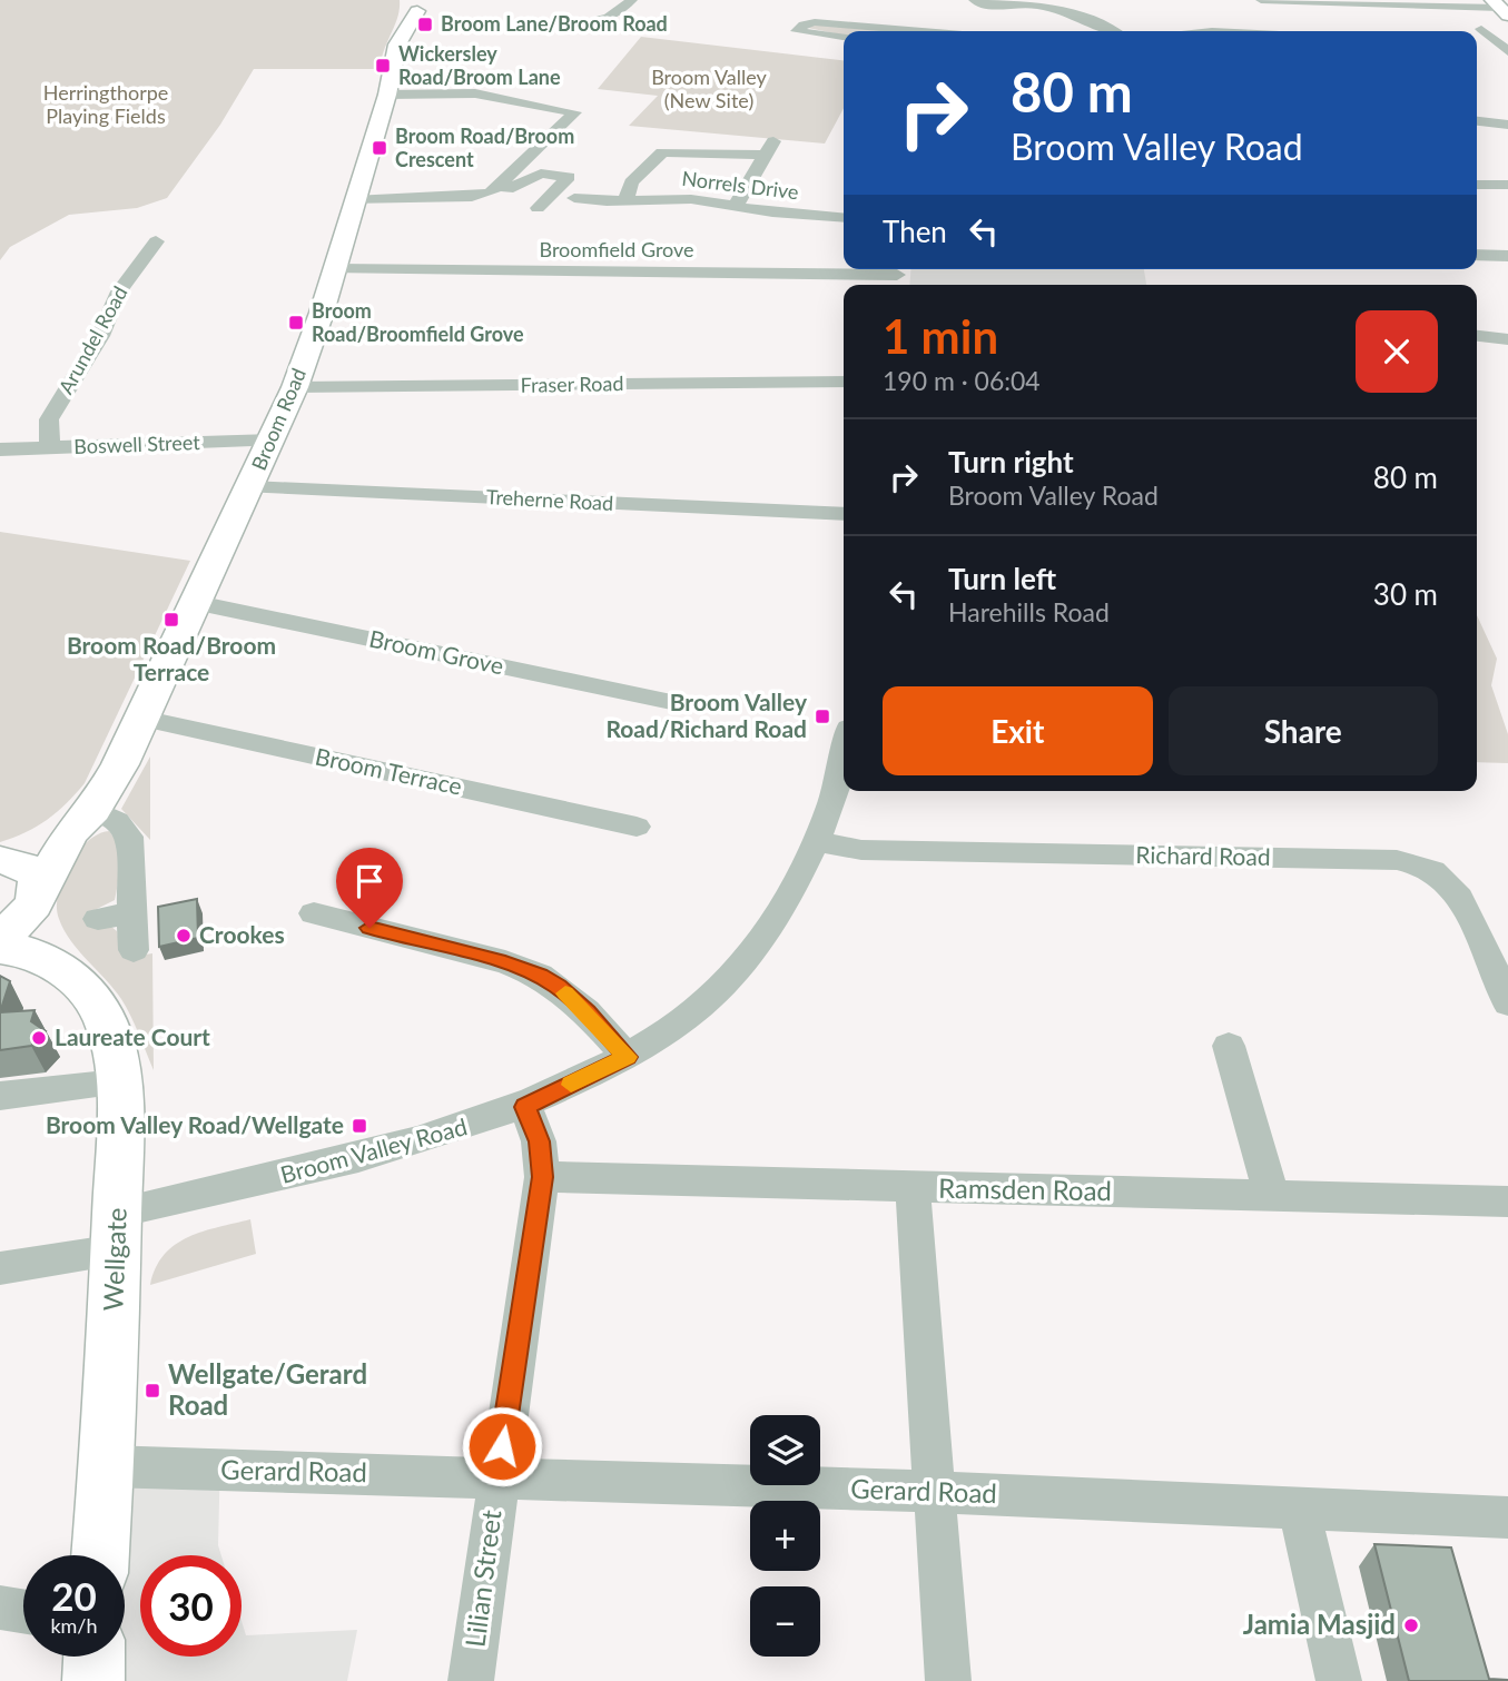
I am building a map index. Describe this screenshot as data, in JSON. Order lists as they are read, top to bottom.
{
  "streets": {
    "main road": ["Broom Road", "Wellgate"],
    "street": [
      "Norrels Drive",
      "Broomfield Grove",
      "Arundel Road",
      "Fraser Road",
      "Boswell Street",
      "Treherne Road",
      "Broom Grove",
      "Broom Terrace",
      "Richard Road",
      "Broom Valley Road",
      "Ramsden Road",
      "Gerard Road",
      "Lilian Street"
    ]
  },
  "crossings": [
    ["Broomfield Grove", "Broom Road"],
    ["Arundel Road", "Boswell Street"],
    ["Fraser Road", "Broom Road"],
    ["Broom Road", "Boswell Street"],
    ["Broom Road", "Treherne Road"],
    ["Broom Road", "Broom Grove"],
    ["Broom Road", "Broom Terrace"],
    ["Broom Road", "Wellgate"],
    ["Richard Road", "Broom Valley Road"],
    ["Broom Valley Road", "Wellgate"],
    ["Broom Valley Road", "Lilian Street"],
    ["Ramsden Road", "Lilian Street"],
    ["Wellgate", "Gerard Road"],
    ["Gerard Road", "Lilian Street"]
  ],
  "parks": ["Broom Valley (New Site)", "Herringthorpe Playing Fields"],
  "places": {
    "transit": [
      "Broom Lane/Broom Road",
      "Wickersley Road/Broom Lane",
      "Broom Road/Broom Crescent",
      "Broom Road/Broomfield Grove",
      "Broom Road/Broom Terrace",
      "Broom Valley Road/Richard Road",
      "Broom Valley Road/Wellgate",
      "Wellgate/Gerard Road"
    ],
    "other": ["Crookes", "Laureate Court", "Jamia Masjid"]
  },
  "page": {
    "turn": ["80 m", "Broom Valley Road"],
    "then": "Then",
    "heading": ["1 min", "190 m · 06:04"],
    "list": [
      {
        "name": "Turn right",
        "note": "Broom Valley Road",
        "value": "80 m"
      },
      {
        "name": "Turn left",
        "note": "Harehills Road",
        "value": "30 m"
      }
    ],
    "buttons": ["Exit", "Share"],
    "map_buttons": ["+", "−"],
    "speed": "20 km/h",
    "limit": "30"
  }
}
